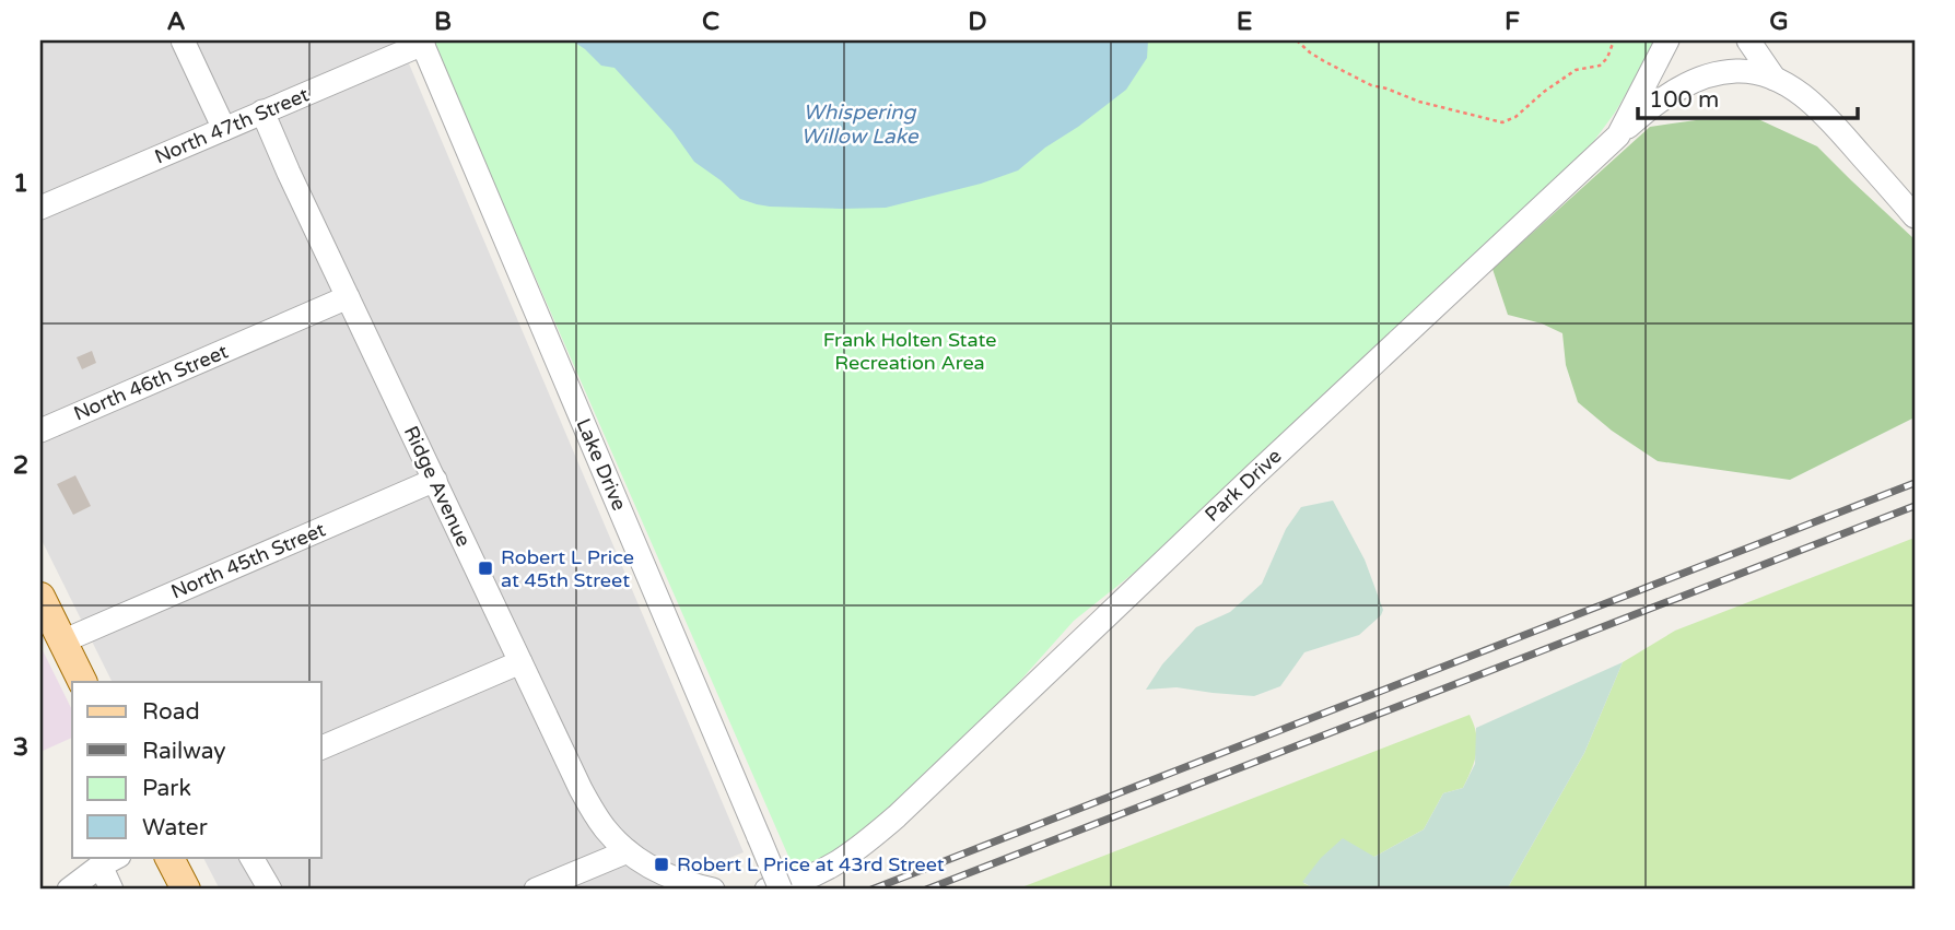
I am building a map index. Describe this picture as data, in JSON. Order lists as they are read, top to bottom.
{
  "streets": {
    "street": [
      "North 47th Street",
      "North 46th Street",
      "Lake Drive",
      "Park Drive",
      "Ridge Avenue",
      "North 45th Street"
    ]
  },
  "crossings": [
    ["North 47th Street", "Lake Drive"],
    ["North 47th Street", "Ridge Avenue"],
    ["North 46th Street", "Ridge Avenue"],
    ["Lake Drive", "Park Drive"],
    ["Ridge Avenue", "North 45th Street"]
  ],
  "water": ["Whispering Willow Lake"],
  "parks": ["Frank Holten State Recreation Area"],
  "places": {
    "transit": ["Robert L Price at 45th Street", "Robert L Price at 43rd Street"]
  },
  "legend": [
    "Road",
    "Railway",
    "Park",
    "Water"
  ],
  "scale_bar": "100 m",
  "grid": {
    "columns": [
      "A",
      "B",
      "C",
      "D",
      "E",
      "F",
      "G"
    ],
    "rows": ["1", "2", "3"]
  }
}
